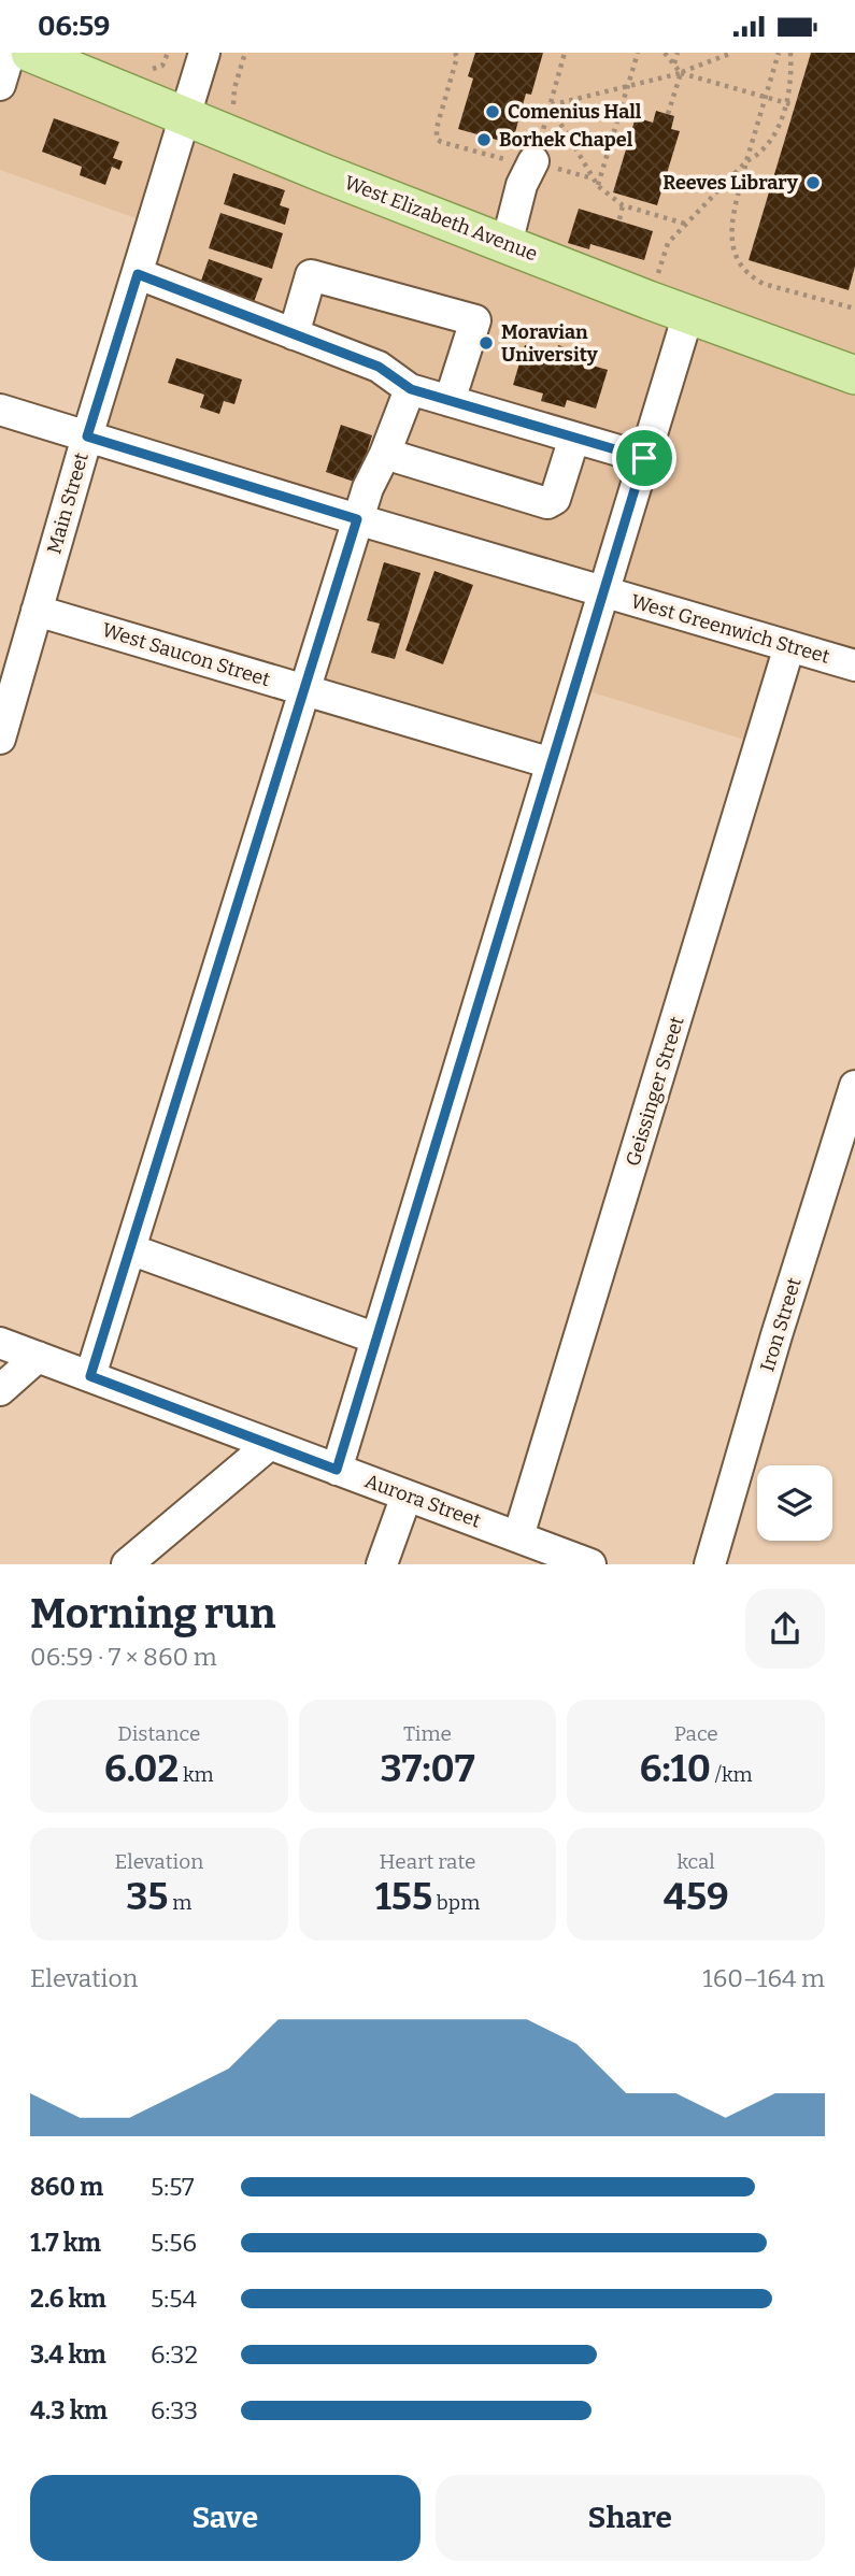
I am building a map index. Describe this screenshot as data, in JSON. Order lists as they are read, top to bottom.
{
  "streets": {
    "main road": ["West Elizabeth Avenue"],
    "street": [
      "Main Street",
      "West Greenwich Street",
      "West Saucon Street",
      "Geissinger Street",
      "Iron Street",
      "Aurora Street"
    ]
  },
  "crossings": [
    ["West Elizabeth Avenue", "Main Street"],
    ["Main Street", "West Greenwich Street"],
    ["Main Street", "West Saucon Street"],
    ["West Greenwich Street", "Geissinger Street"],
    ["Geissinger Street", "Aurora Street"]
  ],
  "places": [
    "Comenius Hall",
    "Borhek Chapel",
    "Reeves Library",
    "Moravian University"
  ],
  "page": {
    "status": "06:59",
    "heading": ["Morning run", "06:59 · 7 × 860 m"],
    "stats": [
      ["Distance", "6.02 km"],
      ["Time", "37:07"],
      ["Pace", "6:10 /km"],
      ["Elevation", "35 m"],
      ["Heart rate", "155 bpm"],
      ["kcal", "459"]
    ],
    "chart": ["Elevation", "160–164 m"],
    "list": [
      {
        "name": "860 m",
        "note": "5:57"
      },
      {
        "name": "1.7 km",
        "note": "5:56"
      },
      {
        "name": "2.6 km",
        "note": "5:54"
      },
      {
        "name": "3.4 km",
        "note": "6:32"
      },
      {
        "name": "4.3 km",
        "note": "6:33"
      }
    ],
    "buttons": ["Save", "Share"]
  }
}
